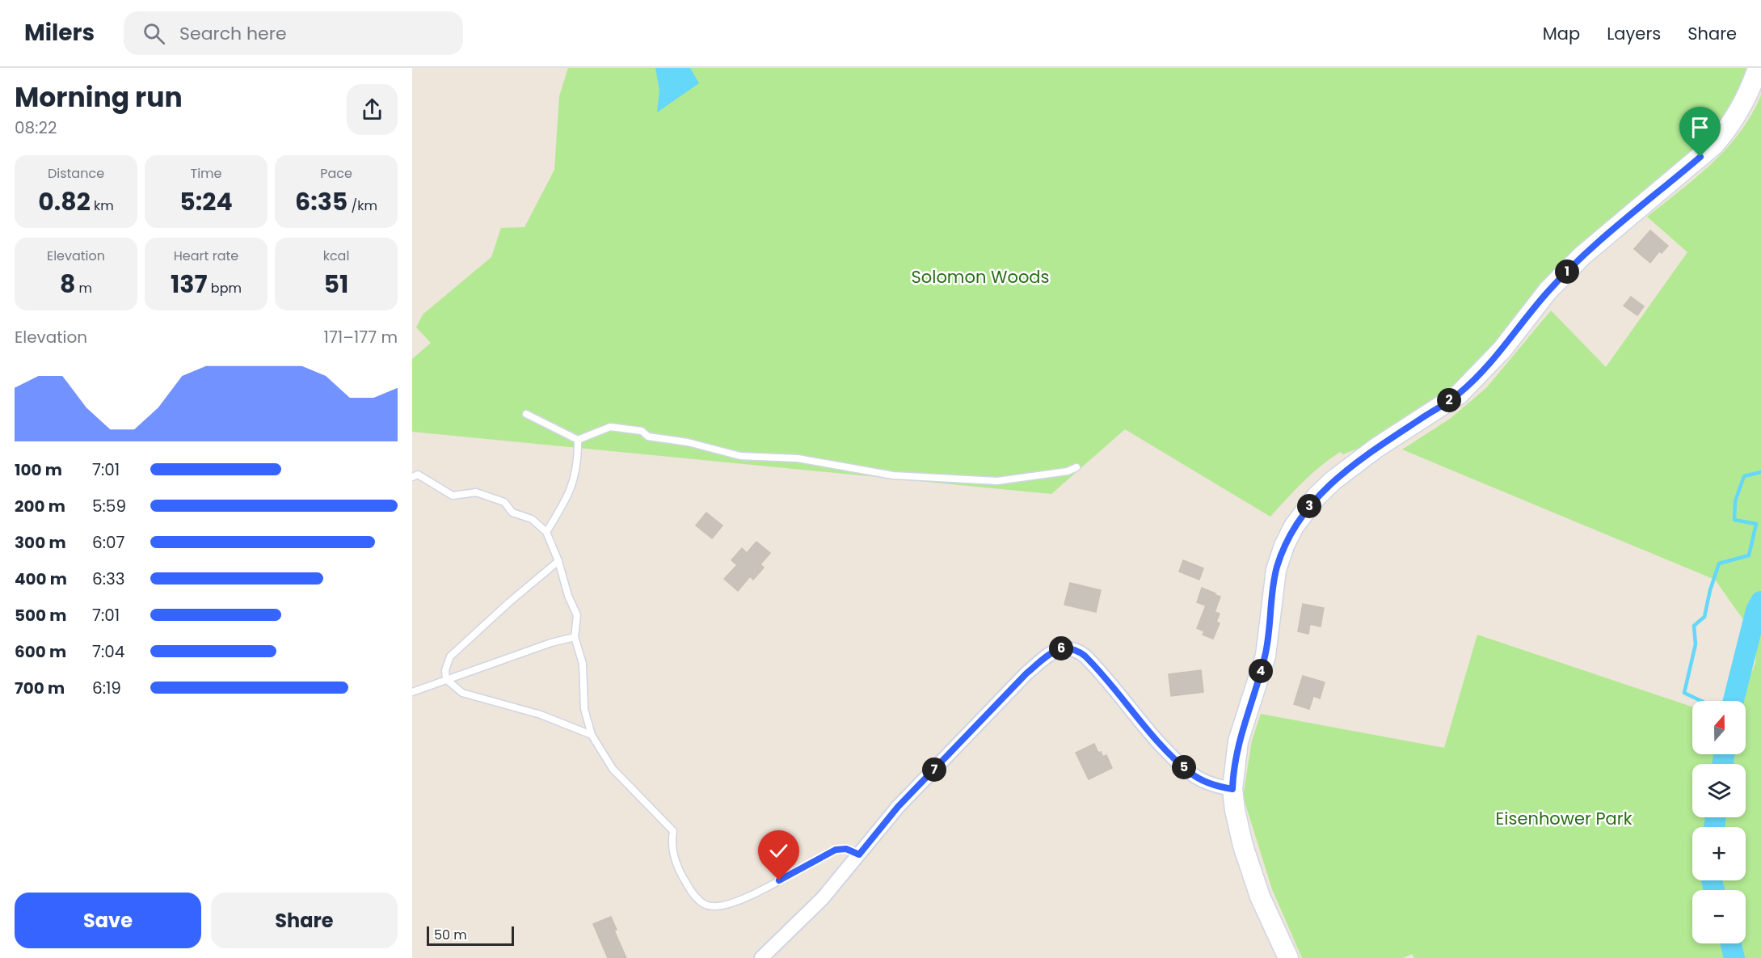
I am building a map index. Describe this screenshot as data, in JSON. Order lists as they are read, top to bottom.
{
  "parks": ["Solomon Woods", "Eisenhower Park"],
  "scale_bar": "50 m",
  "north": "top",
  "page": {
    "header": "Milers",
    "search": "Search here",
    "nav": ["Map", "Layers", "Share"],
    "heading": ["Morning run", "08:22"],
    "stats": [
      ["Distance", "0.82 km"],
      ["Time", "5:24"],
      ["Pace", "6:35 /km"],
      ["Elevation", "8 m"],
      ["Heart rate", "137 bpm"],
      ["kcal", "51"]
    ],
    "pins": [
      "1",
      "2",
      "3",
      "6",
      "4",
      "5",
      "7"
    ],
    "chart": ["Elevation", "171–177 m"],
    "list": [
      {
        "name": "100 m",
        "note": "7:01"
      },
      {
        "name": "200 m",
        "note": "5:59"
      },
      {
        "name": "300 m",
        "note": "6:07"
      },
      {
        "name": "400 m",
        "note": "6:33"
      },
      {
        "name": "500 m",
        "note": "7:01"
      },
      {
        "name": "600 m",
        "note": "7:04"
      },
      {
        "name": "700 m",
        "note": "6:19"
      }
    ],
    "map_buttons": ["+", "−"],
    "buttons": ["Save", "Share"],
    "scale": "50 m"
  }
}
